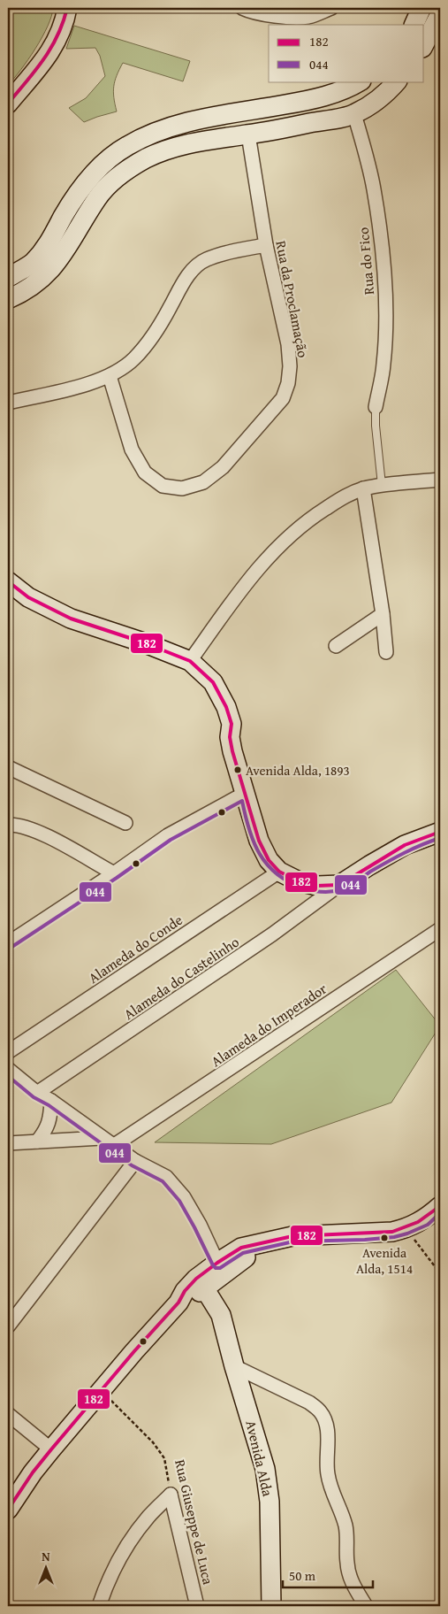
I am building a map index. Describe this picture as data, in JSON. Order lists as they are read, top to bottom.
{
  "streets": {
    "street": [
      "Rua do Fico",
      "Rua da Proclamação",
      "Alameda do Conde",
      "Alameda do Castelinho",
      "Alameda do Imperador",
      "Avenida Alda",
      "Rua Giuseppe de Luca"
    ]
  },
  "places": ["Avenida Alda, 1893", "Avenida Alda, 1514"],
  "lines": ["transit line 182", "transit line 044"],
  "legend": ["182", "044"],
  "scale_bar": "50 m",
  "north": "top"
}
